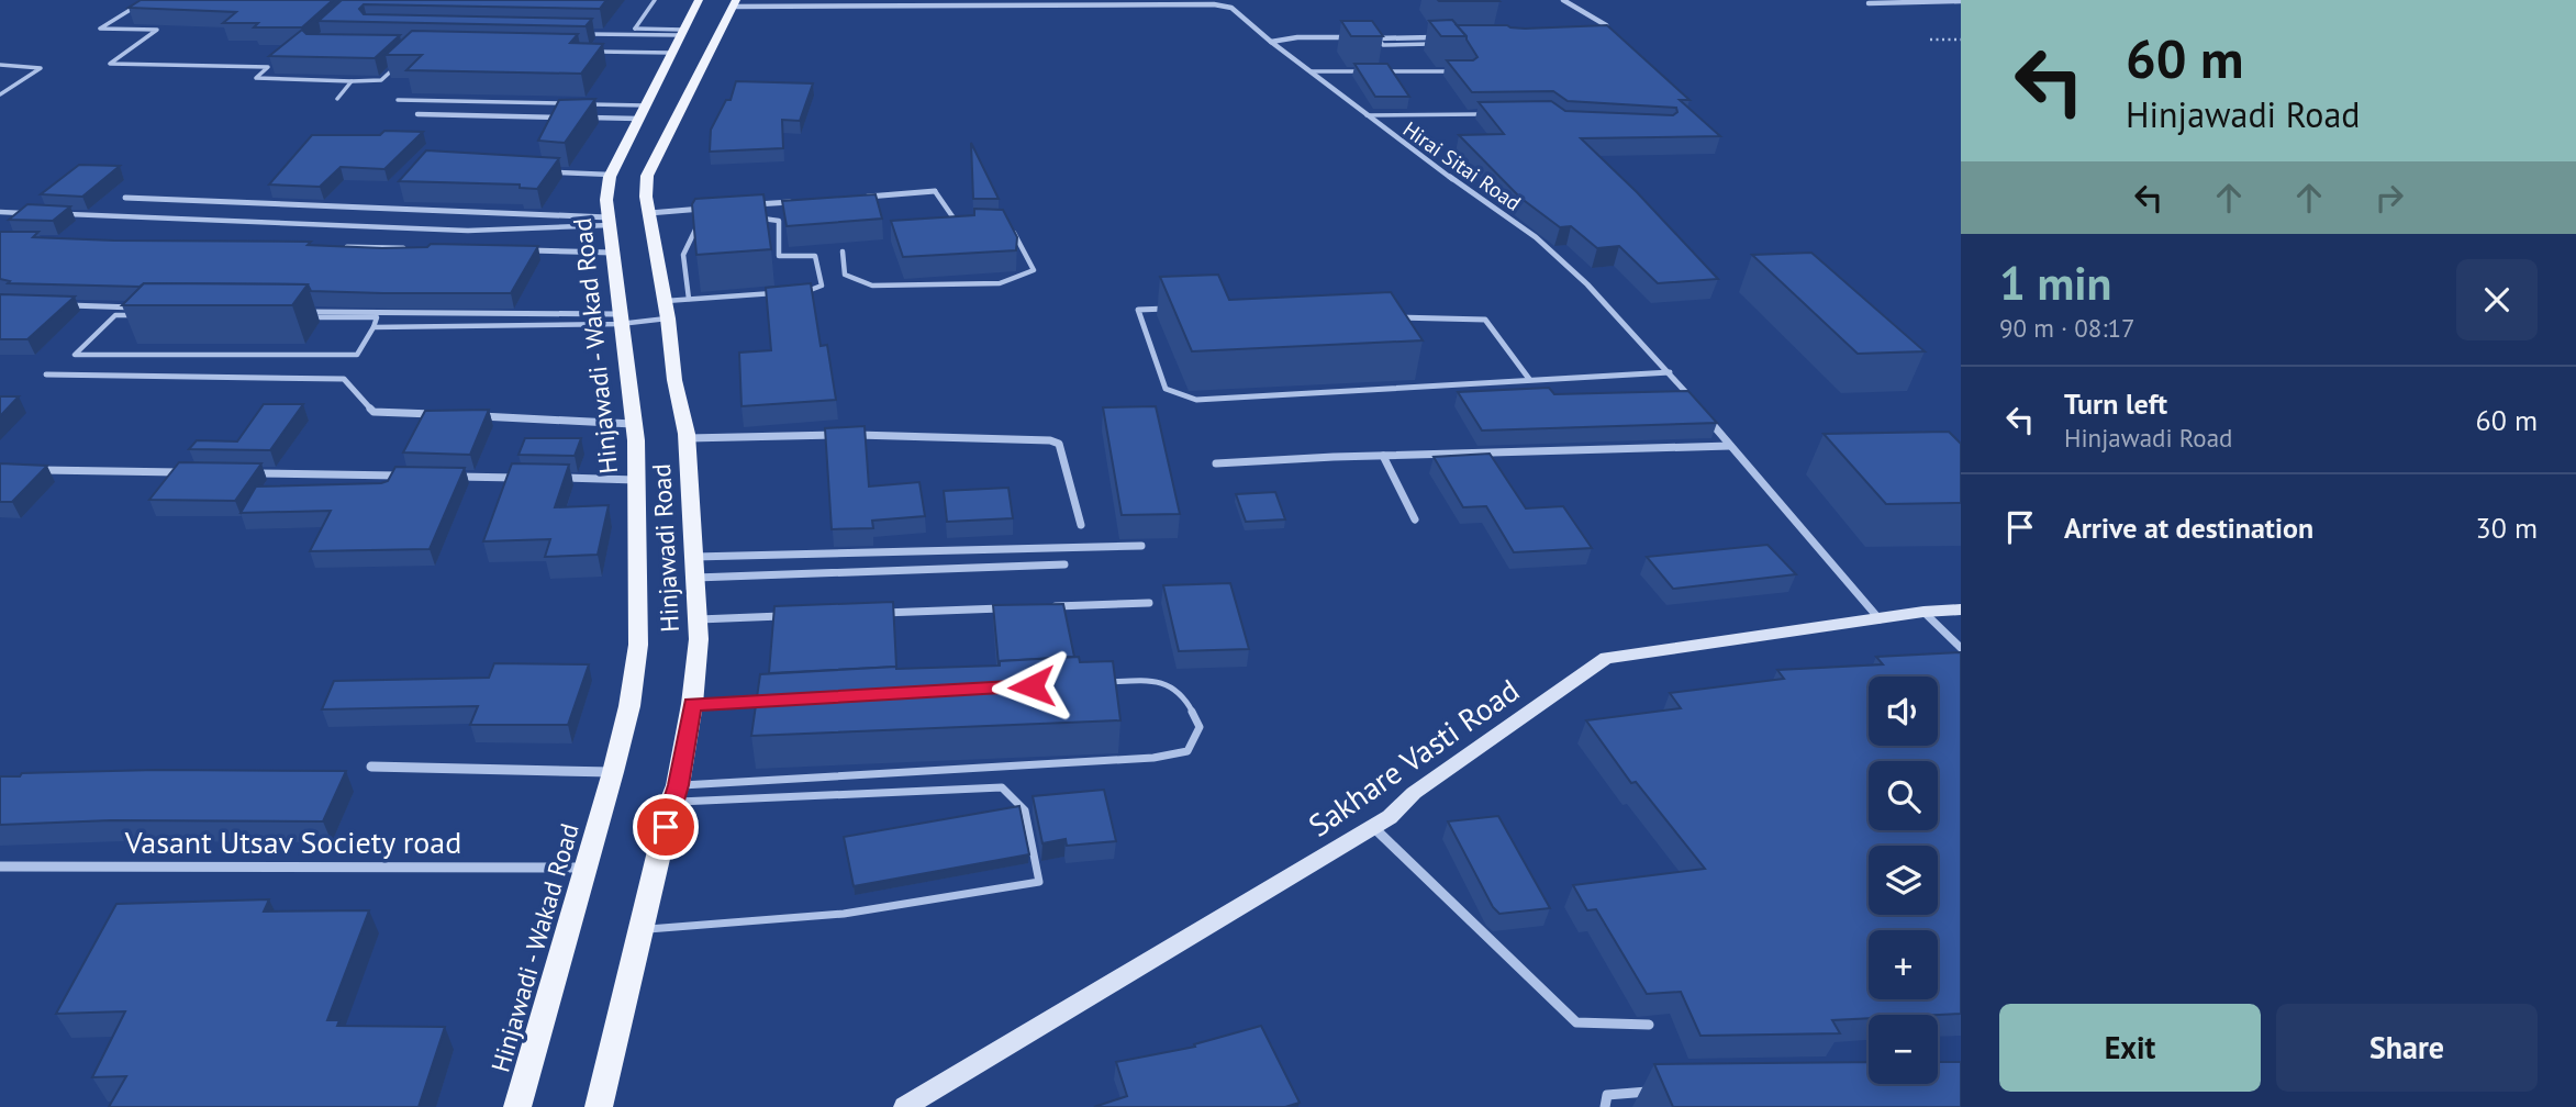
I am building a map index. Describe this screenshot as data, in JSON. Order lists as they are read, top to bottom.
{
  "streets": {
    "main road": ["Hinjawadi - Wakad Road", "Hinjawadi Road"],
    "street": ["Hirai Sitai Road", "Sakhare Vasti Road", "Vasant Utsav Society road"]
  },
  "crossings": [
    ["Hirai Sitai Road", "Hinjawadi Road"],
    ["Hinjawadi - Wakad Road", "Vasant Utsav Society road"]
  ],
  "page": {
    "turn": ["60 m", "Hinjawadi Road"],
    "heading": ["1 min", "90 m · 08:17"],
    "list": [
      {
        "name": "Turn left",
        "note": "Hinjawadi Road",
        "value": "60 m"
      },
      {
        "name": "Arrive at destination",
        "value": "30 m"
      }
    ],
    "map_buttons": ["+", "−"],
    "buttons": ["Exit", "Share"]
  }
}
